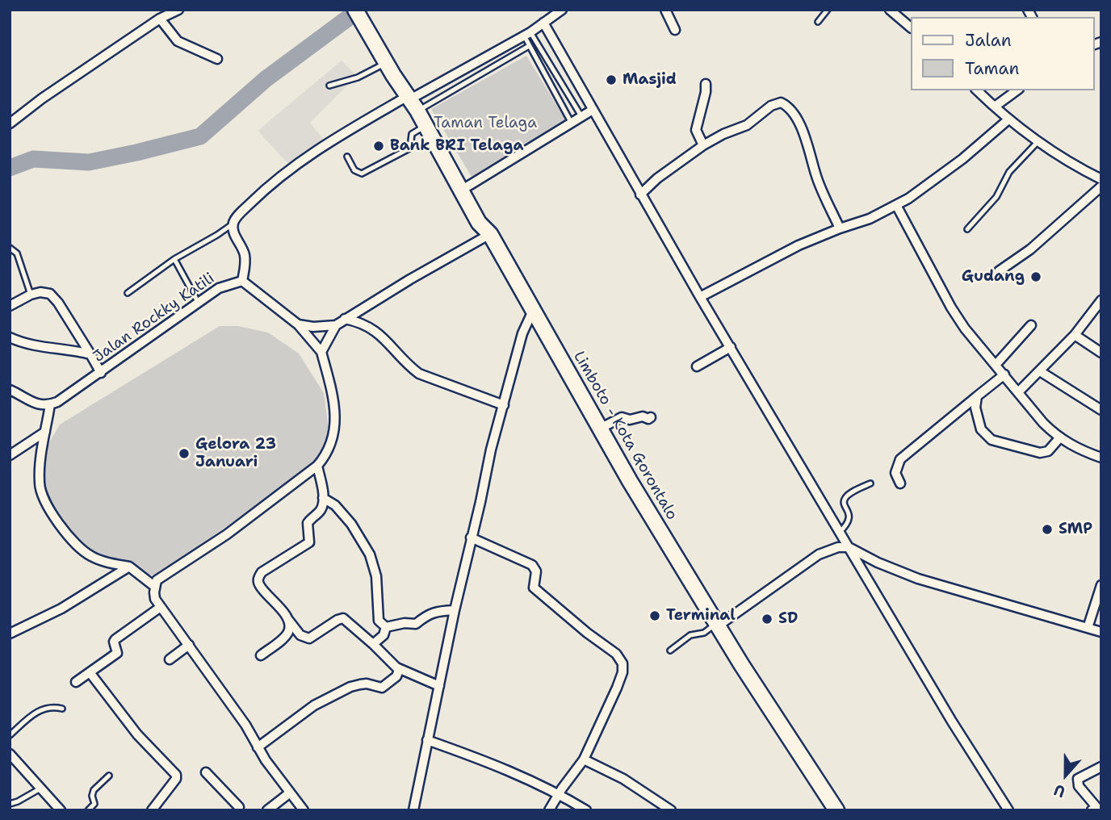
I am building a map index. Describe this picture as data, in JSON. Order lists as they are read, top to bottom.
{
  "streets": {
    "highway": ["Limboto - Kota Gorontalo"],
    "street": ["Jalan Rockky Katili"]
  },
  "parks": ["Taman Telaga"],
  "places": [
    "Masjid",
    "Bank BRI Telaga",
    "Gudang",
    "Gelora 23 Januari",
    "SMP",
    "Terminal",
    "SD"
  ],
  "legend": ["Jalan", "Taman"],
  "north": "bottom"
}
